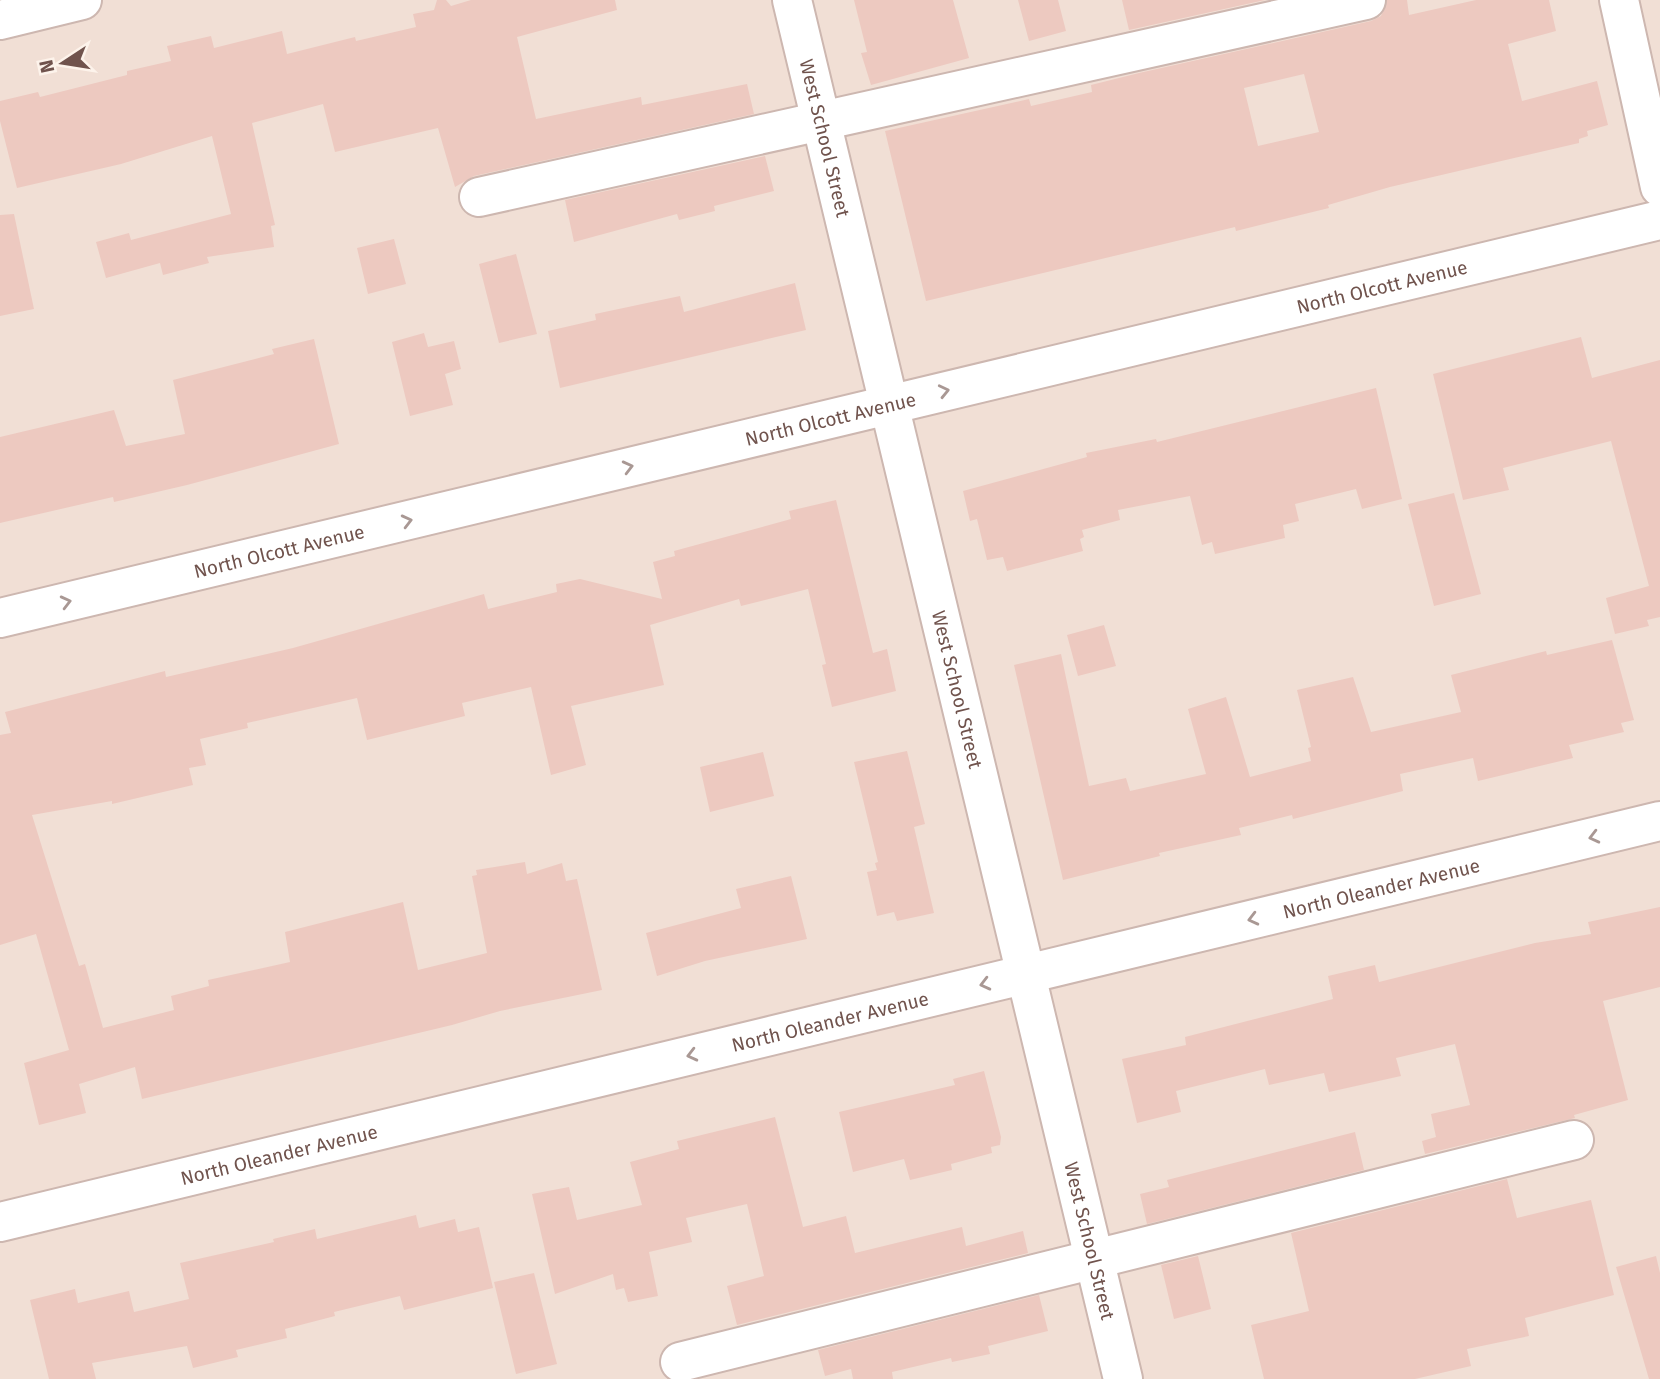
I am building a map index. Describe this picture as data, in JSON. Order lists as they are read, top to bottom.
{
  "streets": {
    "street": ["West School Street", "North Olcott Avenue", "North Oleander Avenue"]
  },
  "crossings": [
    ["West School Street", "North Olcott Avenue"],
    ["West School Street", "North Oleander Avenue"]
  ],
  "north": "left"
}
